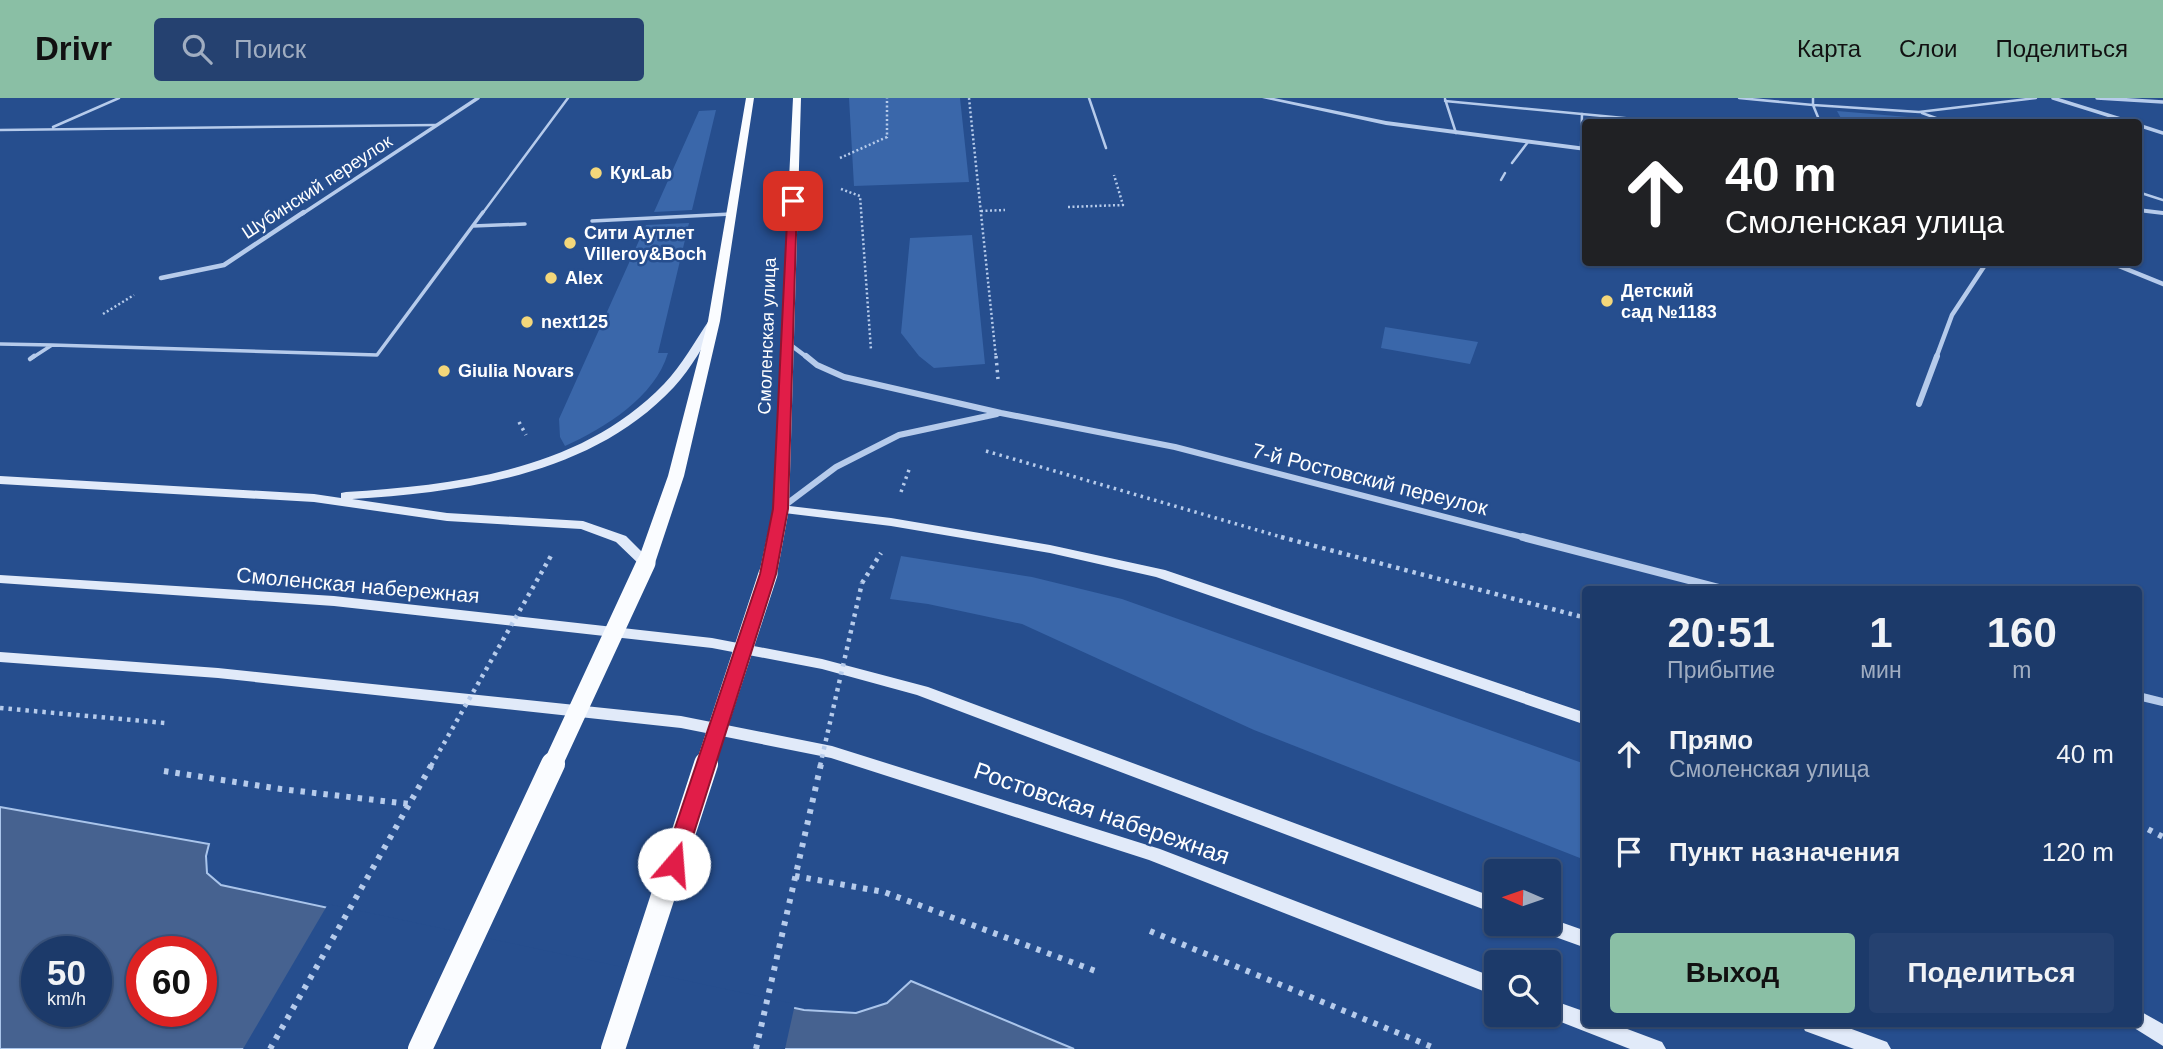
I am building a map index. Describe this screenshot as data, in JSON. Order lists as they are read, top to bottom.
{
  "streets": {
    "main road": ["Смоленская улица", "Смоленская набережная", "Ростовская набережная"],
    "street": ["Шубинский переулок", "7-й Ростовский переулок"]
  },
  "crossings": [
    ["Смоленская улица", "7-й Ростовский переулок"]
  ],
  "places": [
    "КукLab",
    "Сити Аутлет Villeroy&Boch",
    "Alex",
    "Детский сад №1183",
    "next125",
    "Giulia Novars"
  ],
  "north": "left",
  "page": {
    "header": "Drivr",
    "search": "Поиск",
    "nav": ["Карта", "Слои", "Поделиться"],
    "turn": ["40 m", "Смоленская улица"],
    "eta": [
      "20:51",
      "Прибытие",
      "1",
      "мин",
      "160",
      "m"
    ],
    "list": [
      {
        "name": "Прямо",
        "note": "Смоленская улица",
        "value": "40 m"
      },
      {
        "name": "Пункт назначения",
        "value": "120 m"
      }
    ],
    "buttons": ["Выход", "Поделиться"],
    "speed": "50 km/h",
    "limit": "60"
  }
}
